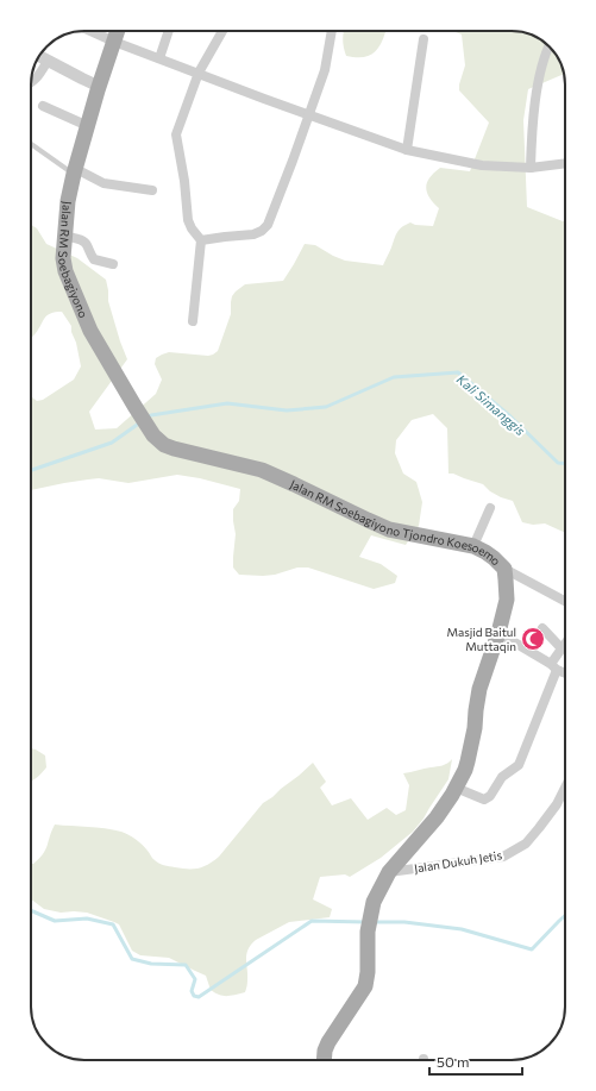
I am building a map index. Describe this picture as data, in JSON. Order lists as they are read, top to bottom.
{
  "streets": {
    "main road": ["Jalan RM Soebagiyono", "Jalan RM Soebagiyono Tjondro Koesoemo"],
    "street": ["Jalan Dukuh Jetis"]
  },
  "crossings": [
    ["Jalan RM Soebagiyono", "Jalan RM Soebagiyono Tjondro Koesoemo"],
    ["Jalan RM Soebagiyono Tjondro Koesoemo", "Jalan Dukuh Jetis"]
  ],
  "water": ["Kali Simanggis"],
  "places": {
    "mosque": ["Masjid Baitul Muttaqin"]
  },
  "scale_bar": "50 m"
}
